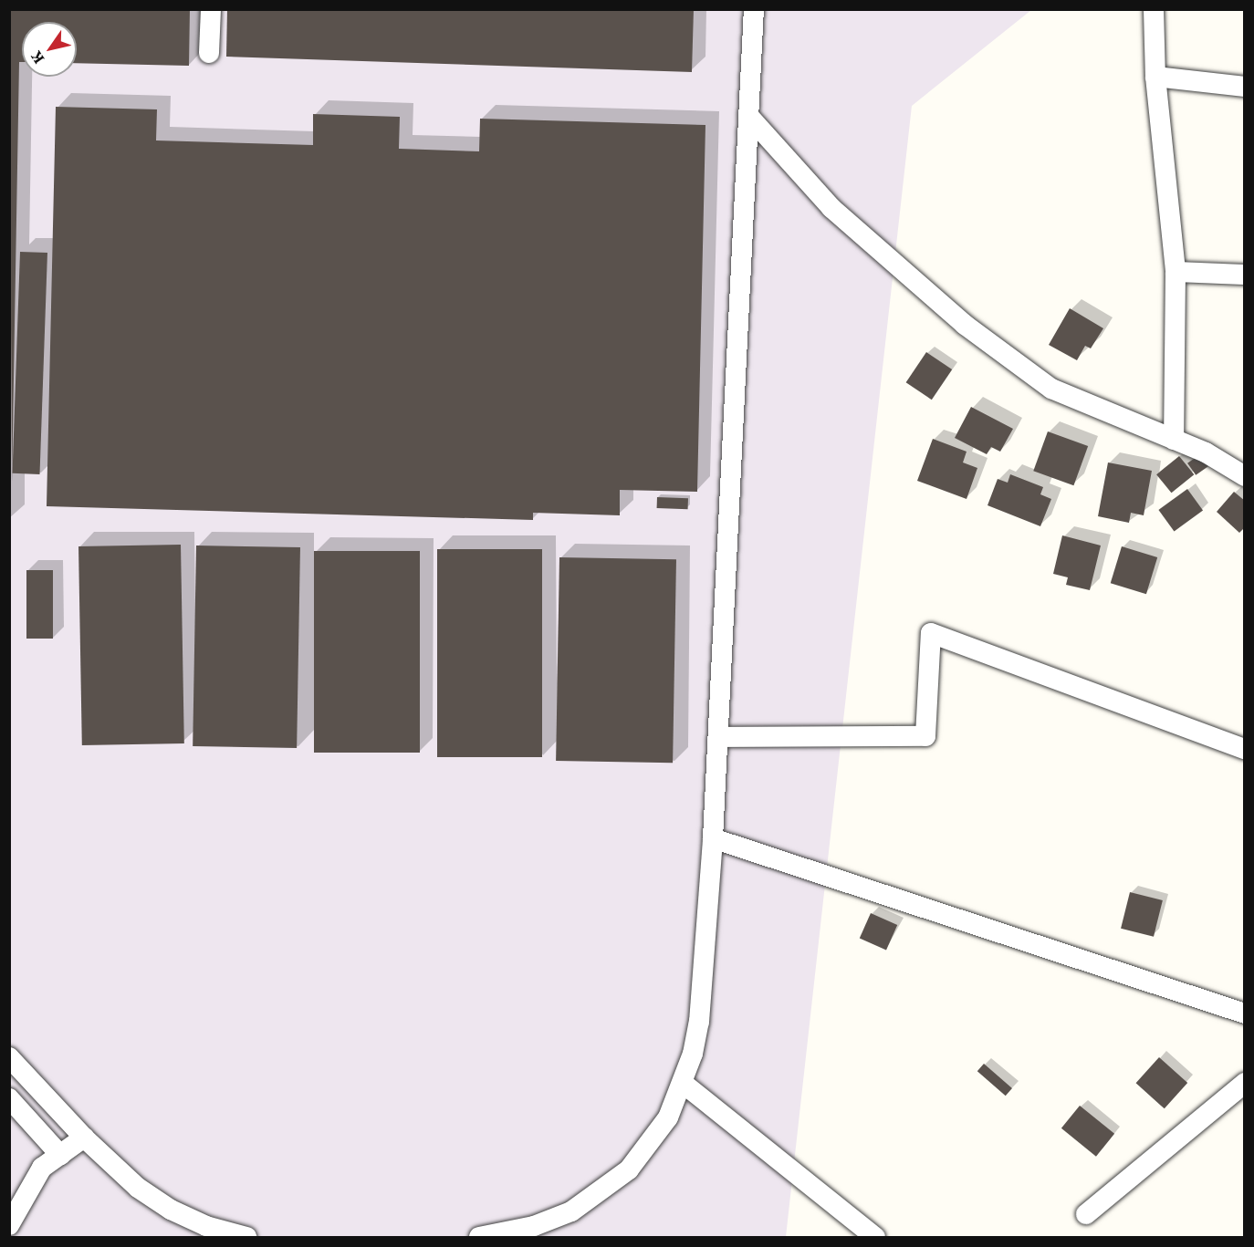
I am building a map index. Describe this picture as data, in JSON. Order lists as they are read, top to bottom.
{
  "north": "bottom left"
}
